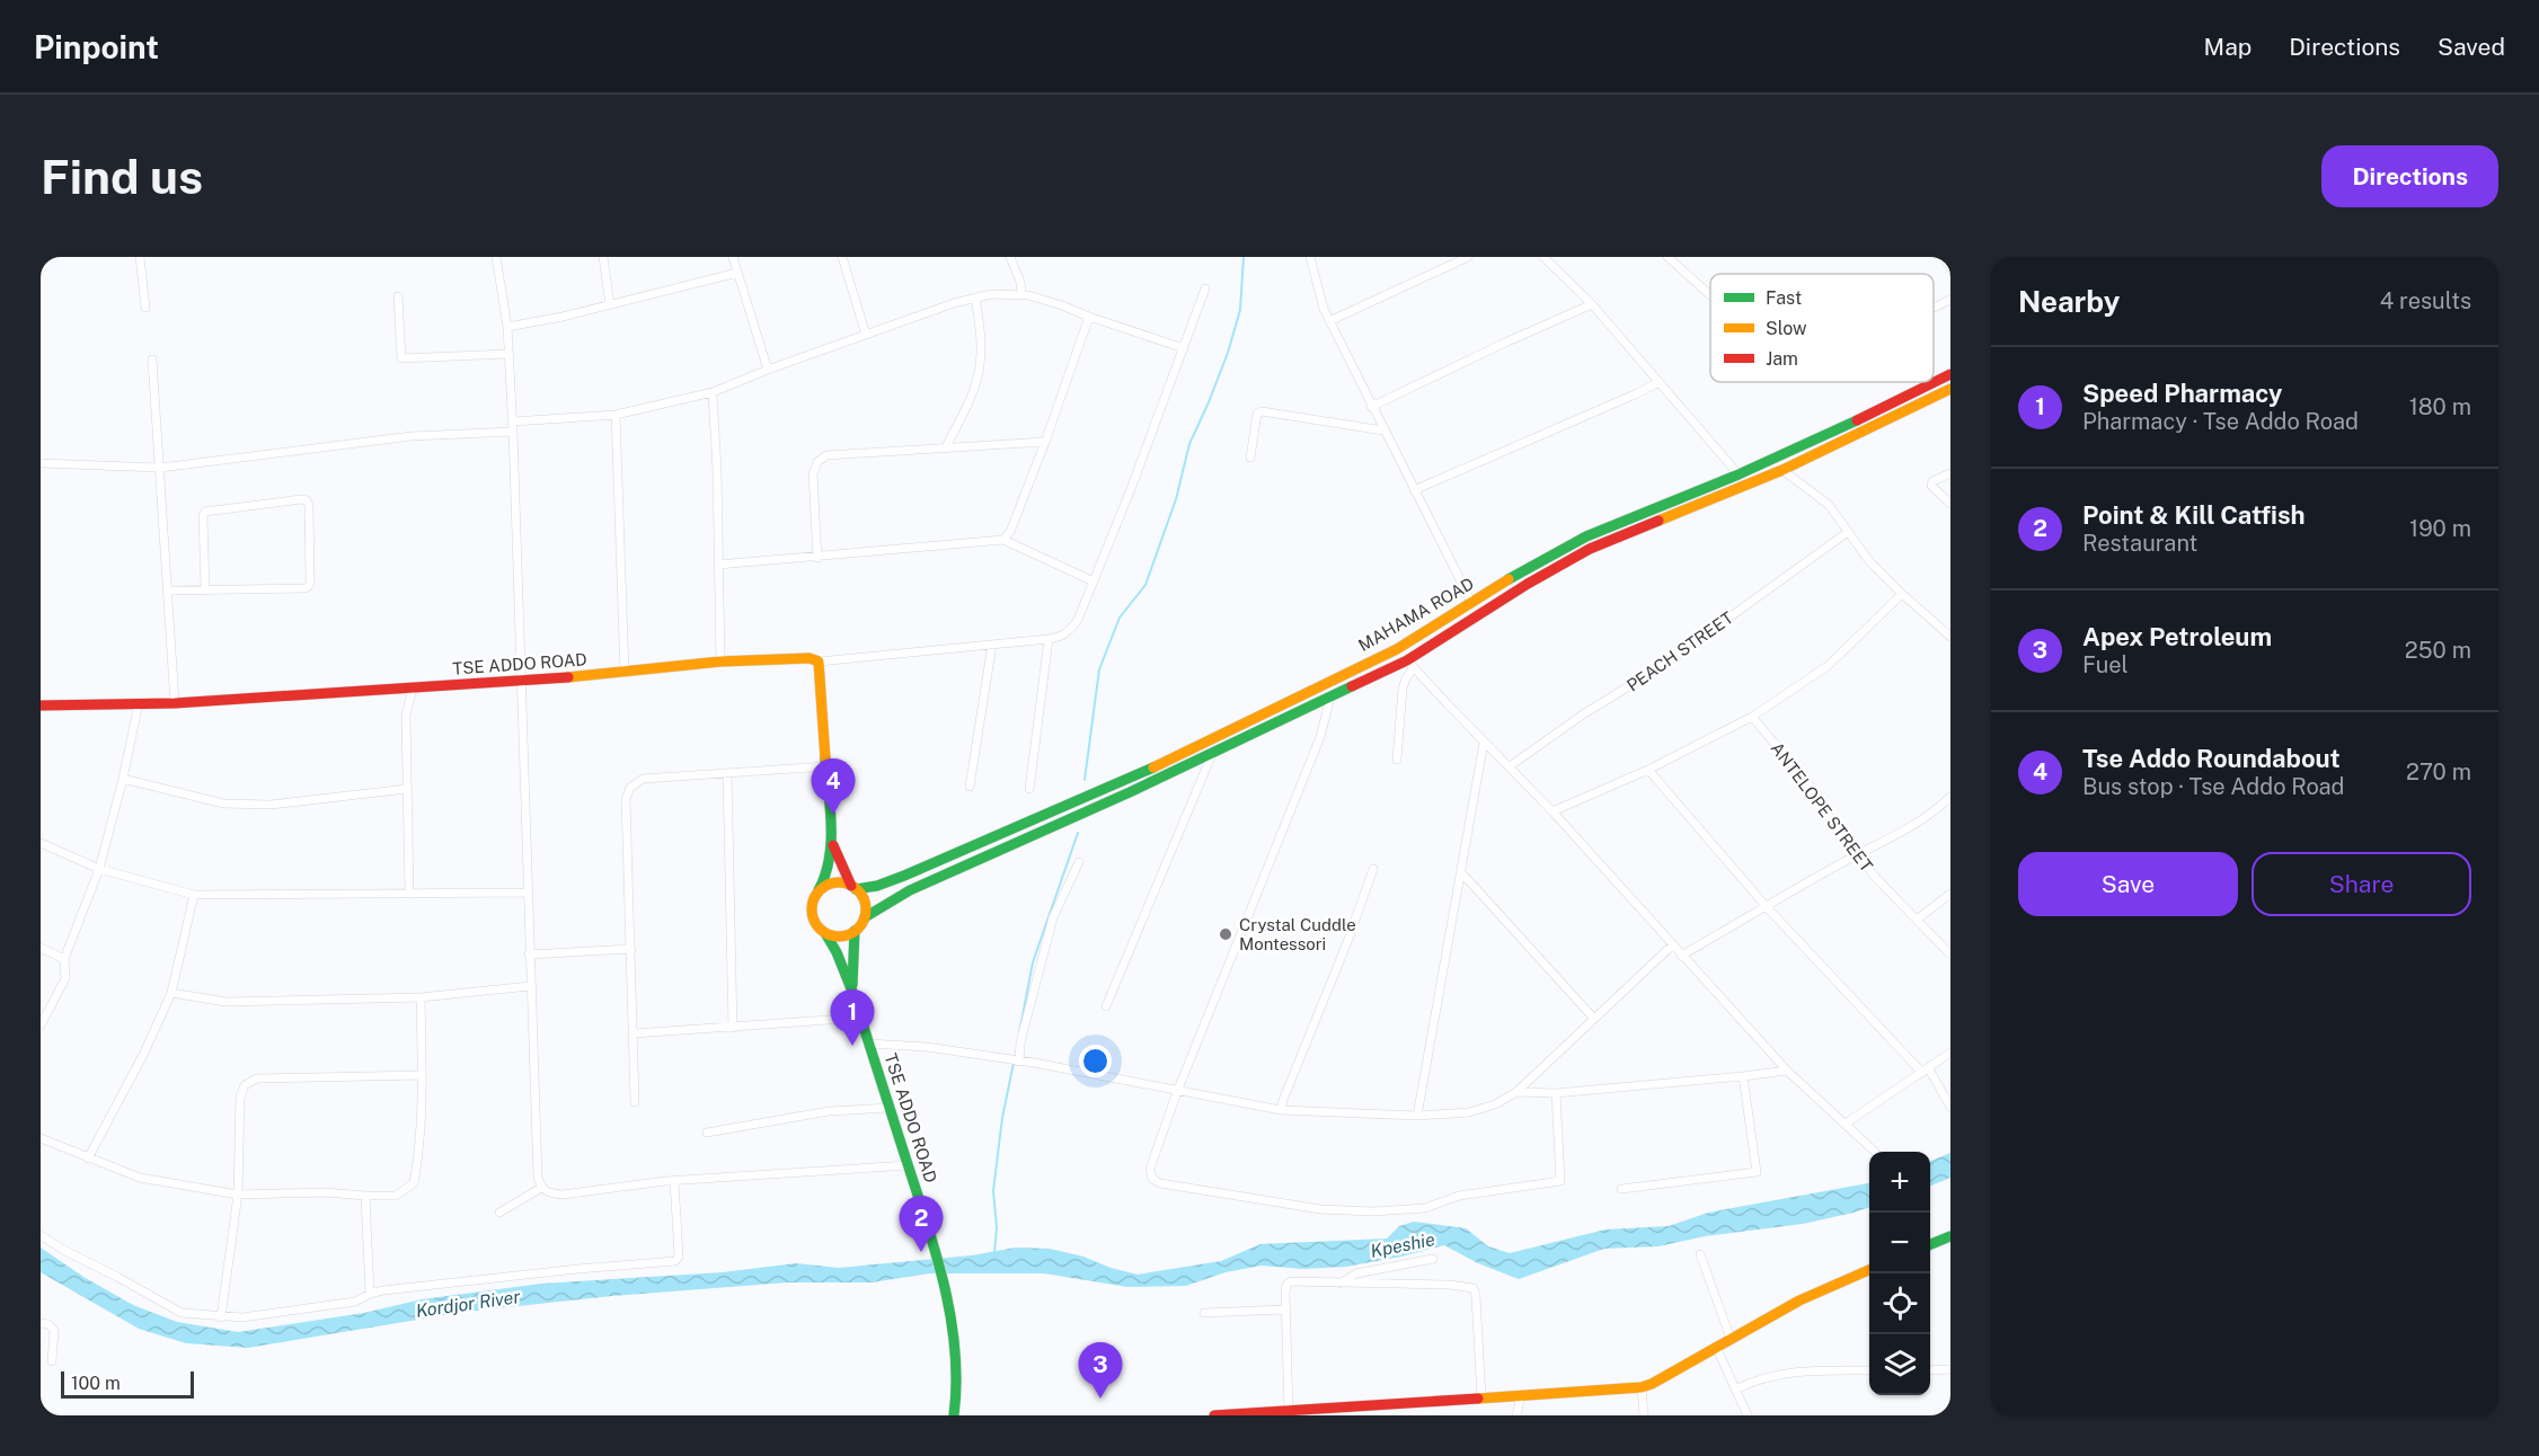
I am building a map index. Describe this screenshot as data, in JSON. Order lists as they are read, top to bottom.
{
  "streets": {
    "street": [
      "MAHAMA ROAD",
      "PEACH STREET",
      "TSE ADDO ROAD",
      "ANTELOPE STREET"
    ]
  },
  "crossings": [
    ["MAHAMA ROAD", "TSE ADDO ROAD"]
  ],
  "water": ["Kpeshie", "Kordjor River"],
  "places": ["Crystal Cuddle Montessori"],
  "legend": ["Fast", "Slow", "Jam"],
  "scale_bar": "100 m",
  "page": {
    "header": "Pinpoint",
    "nav": ["Map", "Directions", "Saved"],
    "buttons": [
      "Directions",
      ["Save", "Share"]
    ],
    "title": "Find us",
    "heading": ["Nearby", "4 results"],
    "list": [
      {
        "mark": "1",
        "name": "Speed Pharmacy",
        "note": "Pharmacy · Tse Addo Road",
        "value": "180 m"
      },
      {
        "mark": "2",
        "name": "Point & Kill Catfish",
        "note": "Restaurant",
        "value": "190 m"
      },
      {
        "mark": "3",
        "name": "Apex Petroleum",
        "note": "Fuel",
        "value": "250 m"
      },
      {
        "mark": "4",
        "name": "Tse Addo Roundabout",
        "note": "Bus stop · Tse Addo Road",
        "value": "270 m"
      }
    ],
    "pins": [
      "4",
      "1",
      "2",
      "3"
    ],
    "map_buttons": ["+", "−"],
    "scale": "100 m"
  }
}
